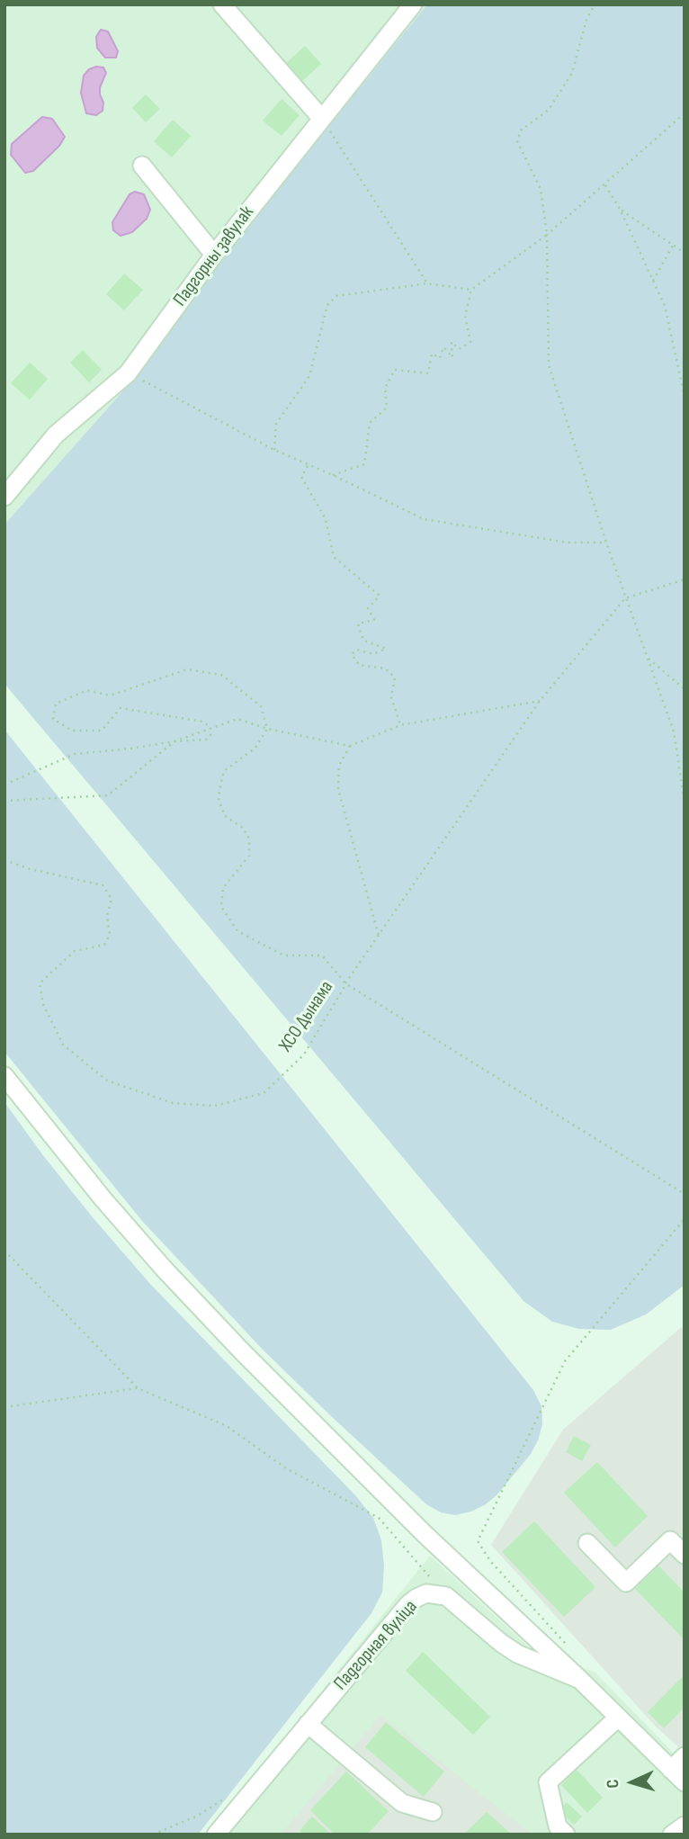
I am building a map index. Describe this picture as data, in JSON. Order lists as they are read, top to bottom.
{
  "streets": {
    "street": ["Падгорны завулак", "Падгорная вуліца"],
    "path": ["XCO Дынама"]
  },
  "north": "left"
}
